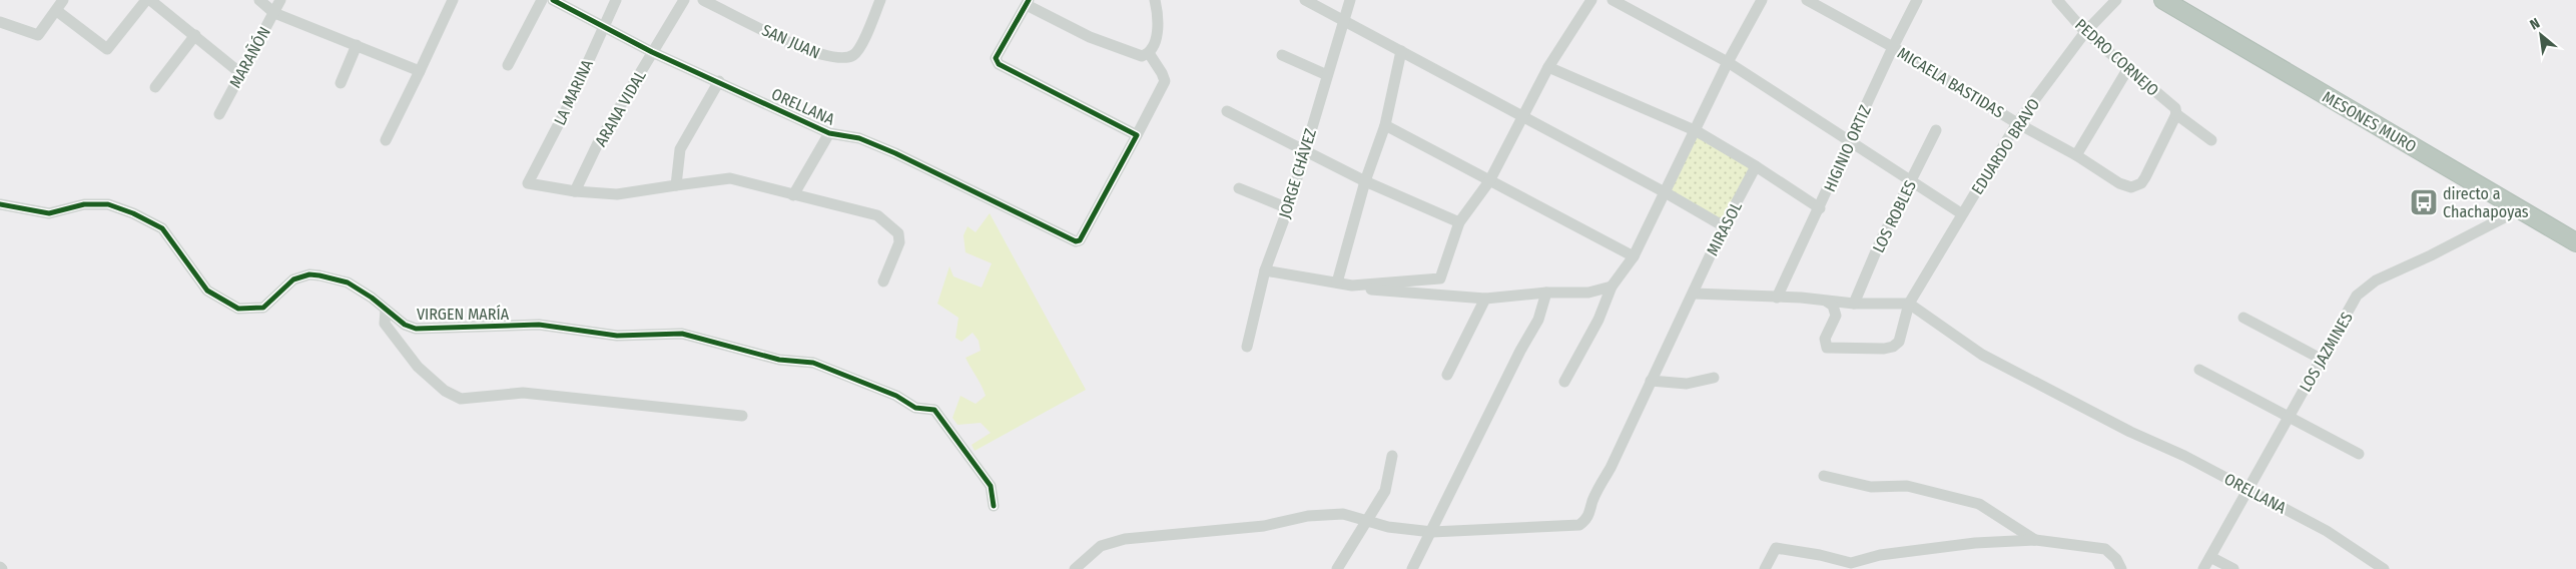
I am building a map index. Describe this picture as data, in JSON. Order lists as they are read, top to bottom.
{
  "streets": {
    "highway": ["MESONES MURO"],
    "street": [
      "SAN JUAN",
      "MARAÑÓN",
      "PEDRO CORNEJO",
      "MICAELA BASTIDAS",
      "LA MARINA",
      "ORELLANA",
      "ARANA VIDAL",
      "EDUARDO BRAVO",
      "HIGINIO ORTIZ",
      "JORGE CHÁVEZ",
      "LOS ROBLES",
      "MIRASOL",
      "VIRGEN MARÍA",
      "LOS JAZMINES"
    ]
  },
  "crossings": [
    ["PEDRO CORNEJO", "MICAELA BASTIDAS"],
    ["PEDRO CORNEJO", "EDUARDO BRAVO"],
    ["MICAELA BASTIDAS", "EDUARDO BRAVO"],
    ["MICAELA BASTIDAS", "HIGINIO ORTIZ"],
    ["LA MARINA", "ORELLANA"],
    ["LA MARINA", "ARANA VIDAL"],
    ["ORELLANA", "ARANA VIDAL"],
    ["ORELLANA", "EDUARDO BRAVO"],
    ["ORELLANA", "LOS JAZMINES"],
    ["MESONES MURO", "LOS JAZMINES"]
  ],
  "places": {
    "bus stop": ["directo a Chachapoyas"]
  },
  "north": "top left"
}
